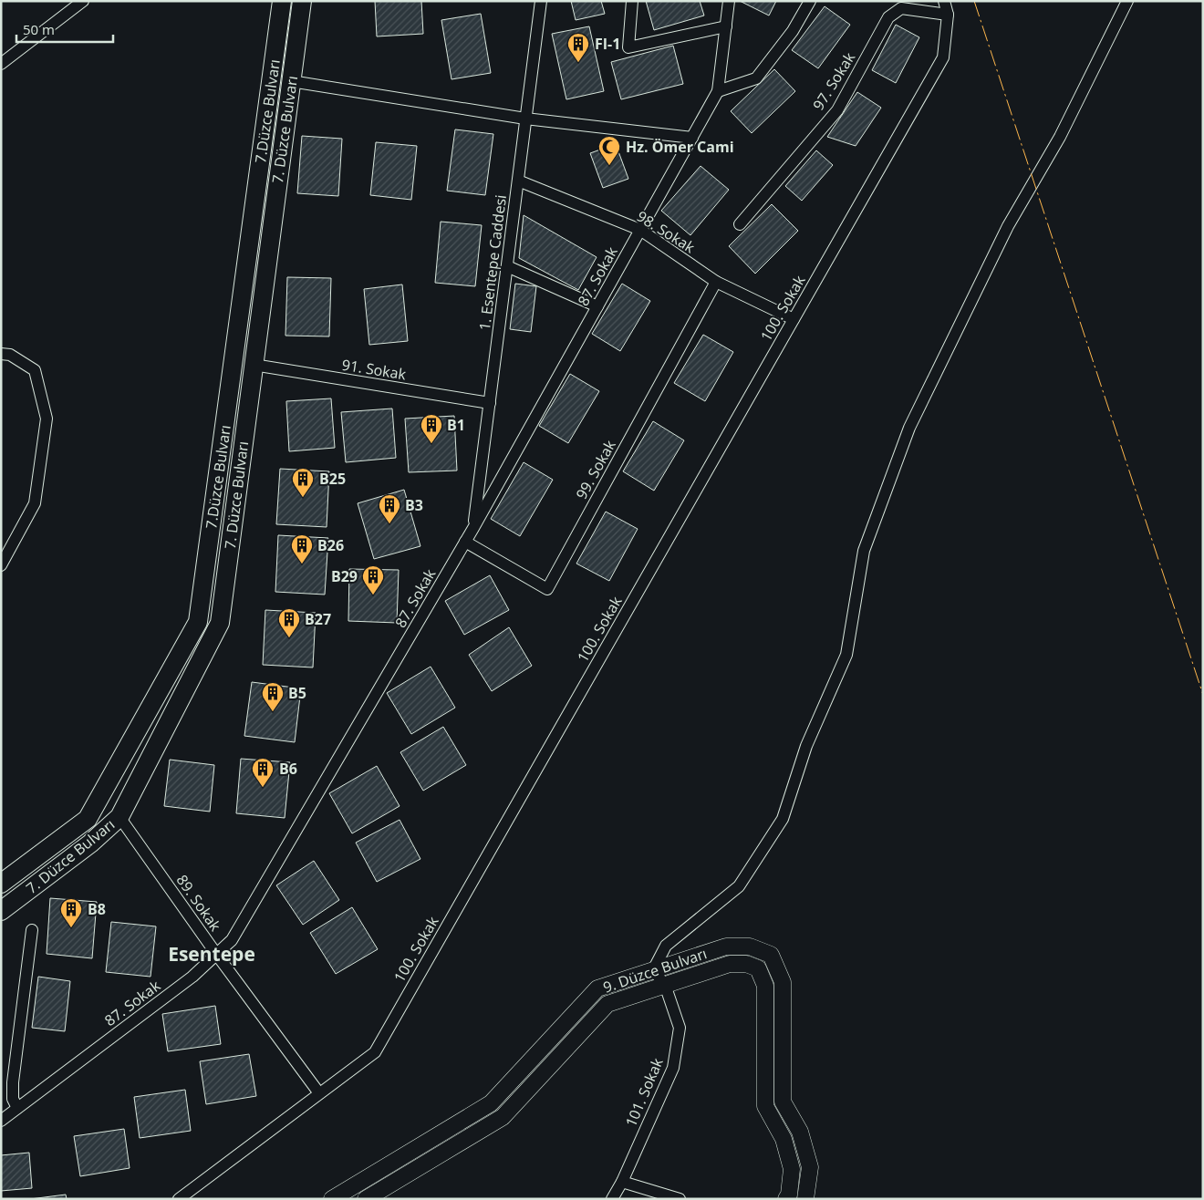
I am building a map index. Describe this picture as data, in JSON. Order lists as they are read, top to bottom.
{
  "streets": {
    "main road": ["7.Düzce Bulvarı", "7. Düzce Bulvarı", "9. Düzce Bulvarı"],
    "street": [
      "97. Sokak",
      "98. Sokak",
      "1. Esentepe Caddesi",
      "87. Sokak",
      "100. Sokak",
      "91. Sokak",
      "99. Sokak",
      "89. Sokak",
      "101. Sokak"
    ]
  },
  "crossings": [
    ["97. Sokak", "100. Sokak"],
    ["7. Düzce Bulvarı", "91. Sokak"],
    ["7. Düzce Bulvarı", "89. Sokak"],
    ["98. Sokak", "1. Esentepe Caddesi"],
    ["98. Sokak", "87. Sokak"],
    ["98. Sokak", "100. Sokak"],
    ["98. Sokak", "99. Sokak"],
    ["1. Esentepe Caddesi", "87. Sokak"],
    ["1. Esentepe Caddesi", "91. Sokak"],
    ["87. Sokak", "99. Sokak"],
    ["87. Sokak", "89. Sokak"],
    ["100. Sokak", "89. Sokak"],
    ["9. Düzce Bulvarı", "101. Sokak"]
  ],
  "districts": ["Esentepe"],
  "places": {
    "building": [
      "FI-1",
      "B1",
      "B25",
      "B3",
      "B26",
      "B29",
      "B27",
      "B5",
      "B6",
      "B8"
    ],
    "mosque": ["Hz. Ömer Cami"]
  },
  "scale_bar": "50 m"
}
